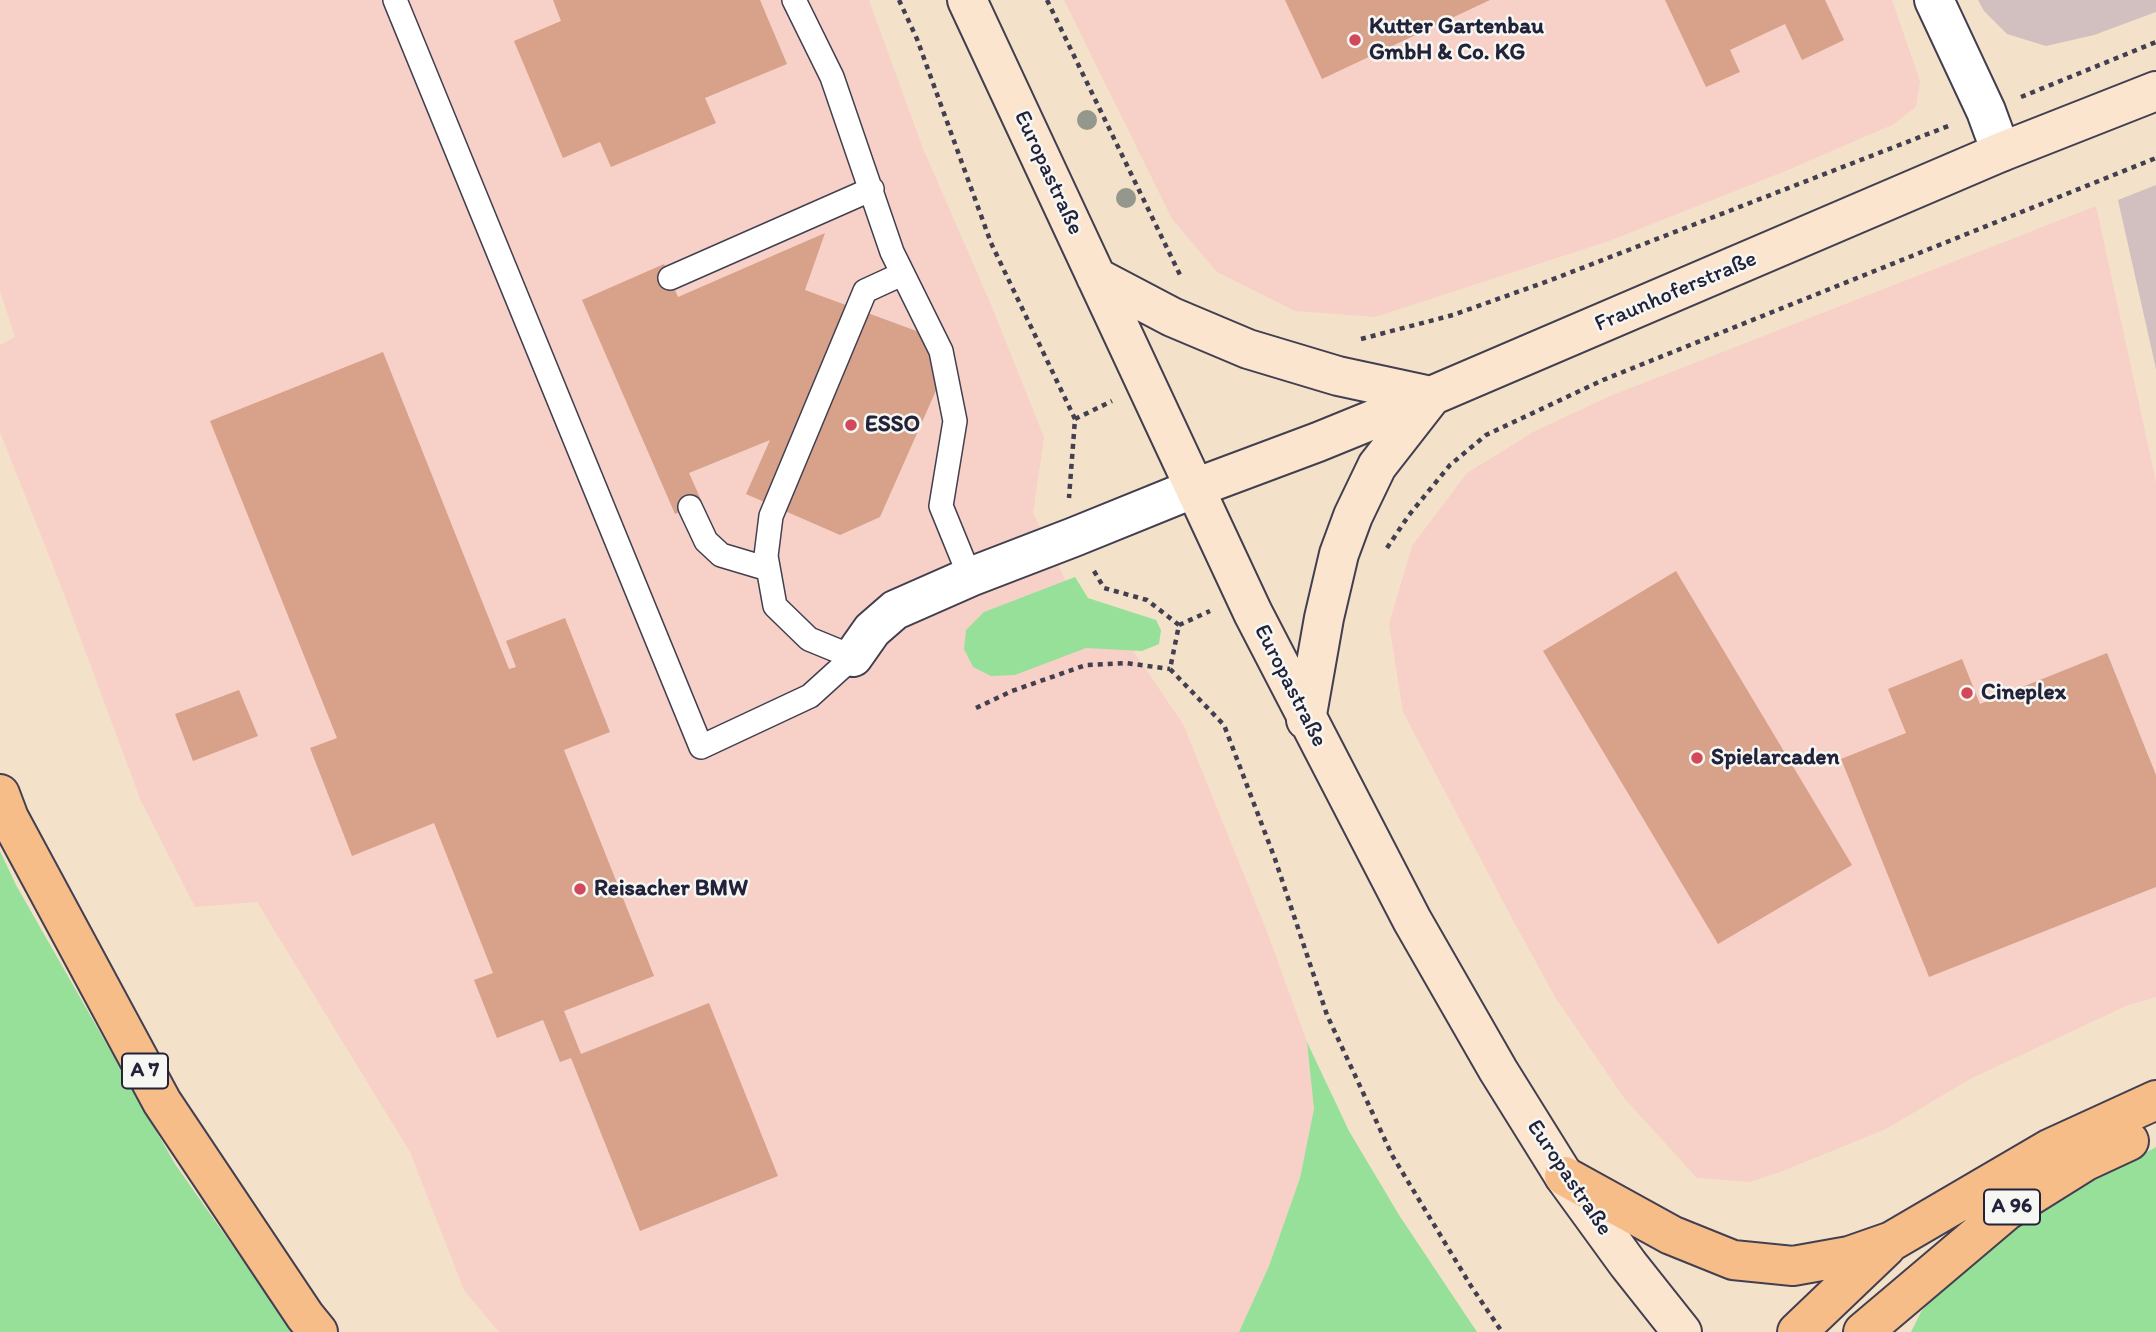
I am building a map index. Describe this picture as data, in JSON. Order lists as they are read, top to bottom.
{
  "streets": {
    "highway": ["A 7", "A 96"],
    "street": ["Europastraße", "Fraunhoferstraße"]
  },
  "crossings": [
    ["Europastraße", "Fraunhoferstraße"]
  ],
  "places": [
    "Kutter Gartenbau GmbH & Co. KG",
    "ESSO",
    "Cineplex",
    "Spielarcaden",
    "Reisacher BMW"
  ]
}
